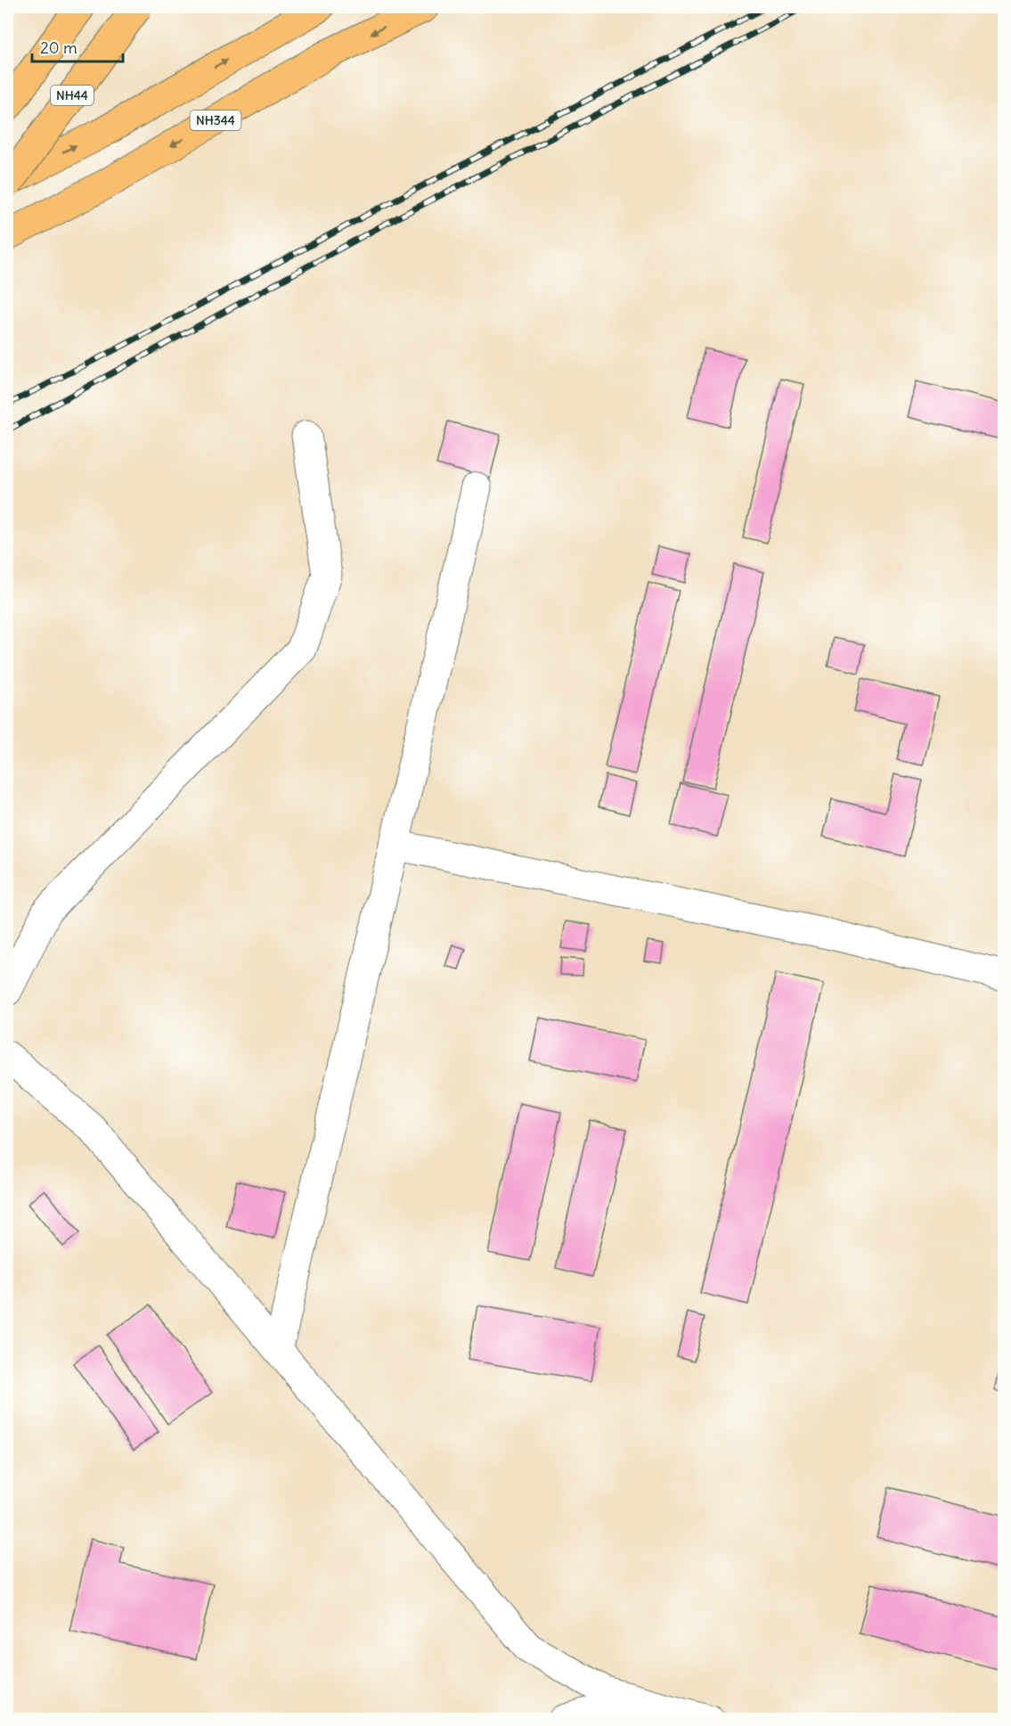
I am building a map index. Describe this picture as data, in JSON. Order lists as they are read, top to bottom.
{
  "streets": {
    "highway": ["NH44", "NH344"]
  },
  "scale_bar": "20 m"
}
